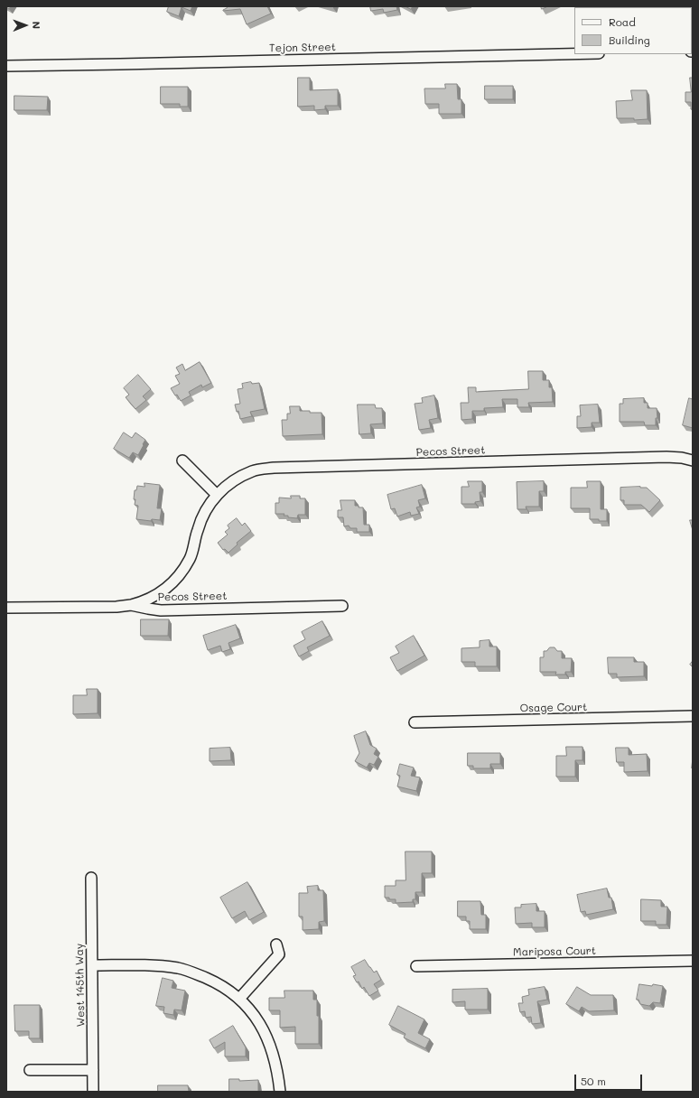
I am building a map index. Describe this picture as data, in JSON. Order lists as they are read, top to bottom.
{
  "streets": {
    "street": [
      "Tejon Street",
      "Pecos Street",
      "Osage Court",
      "Mariposa Court",
      "West 145th Way"
    ]
  },
  "legend": ["Road", "Building"],
  "scale_bar": "50 m",
  "north": "right"
}
